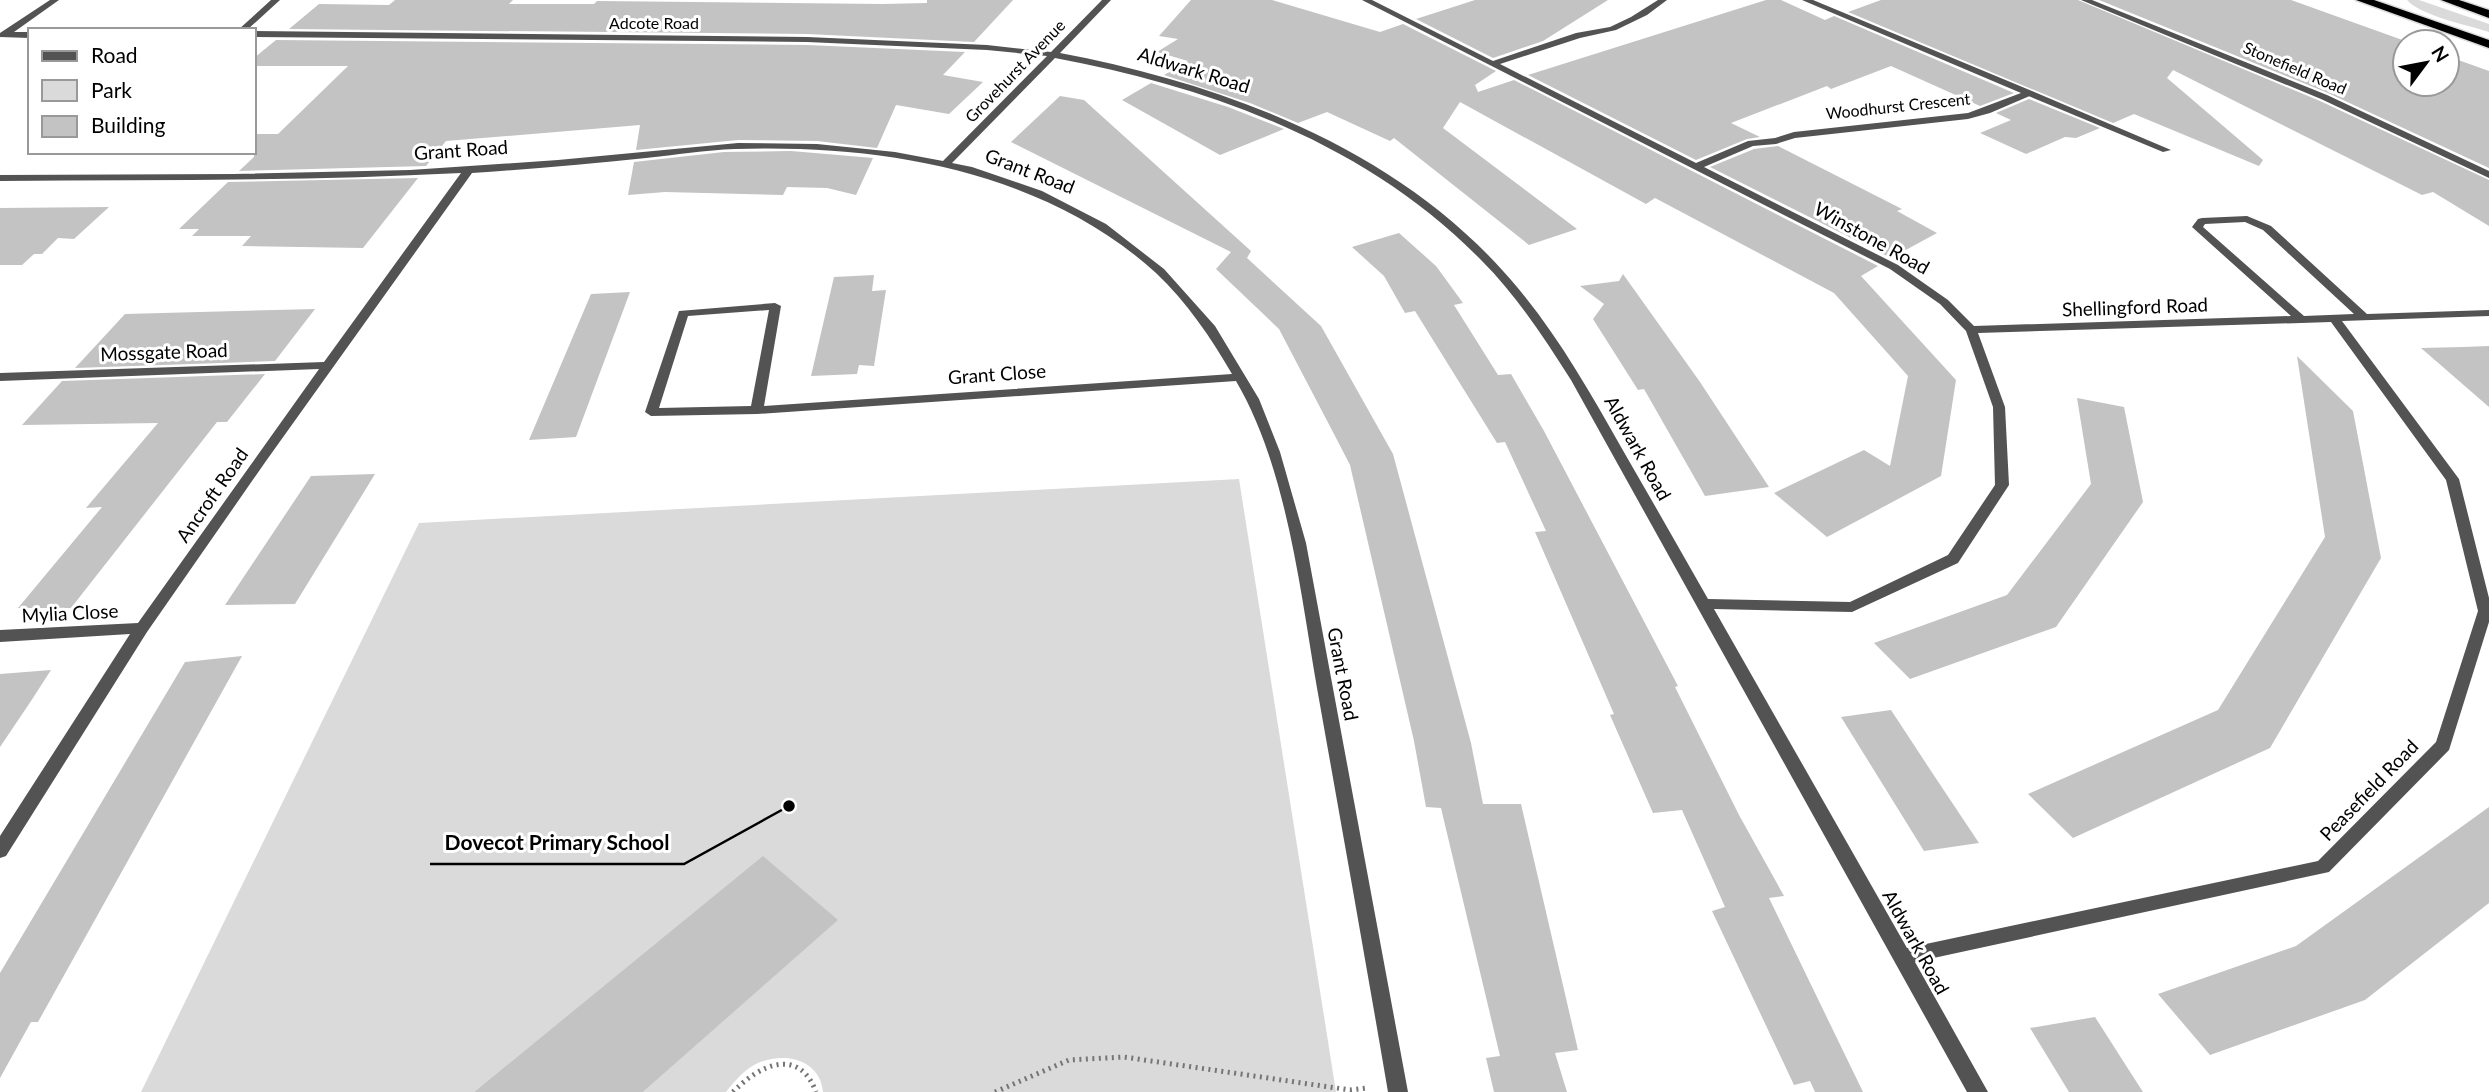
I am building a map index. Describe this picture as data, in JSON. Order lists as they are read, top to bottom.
{
  "streets": {
    "street": [
      "Adcote Road",
      "Stonefield Road",
      "Aldwark Road",
      "Grovehurst Avenue",
      "Woodhurst Crescent",
      "Grant Road",
      "Winstone Road",
      "Shellingford Road",
      "Mossgate Road",
      "Grant Close",
      "Ancroft Road",
      "Mylia Close",
      "Peasefield Road"
    ]
  },
  "crossings": [
    ["Adcote Road", "Aldwark Road"],
    ["Adcote Road", "Grovehurst Avenue"],
    ["Aldwark Road", "Grovehurst Avenue"],
    ["Aldwark Road", "Winstone Road"],
    ["Aldwark Road", "Peasefield Road"],
    ["Grovehurst Avenue", "Grant Road"],
    ["Woodhurst Crescent", "Winstone Road"],
    ["Grant Road", "Grant Close"],
    ["Grant Road", "Ancroft Road"],
    ["Winstone Road", "Shellingford Road"],
    ["Shellingford Road", "Peasefield Road"],
    ["Mossgate Road", "Ancroft Road"],
    ["Ancroft Road", "Mylia Close"]
  ],
  "places": ["Dovecot Primary School"],
  "legend": ["Road", "Park", "Building"],
  "north": "top right"
}
